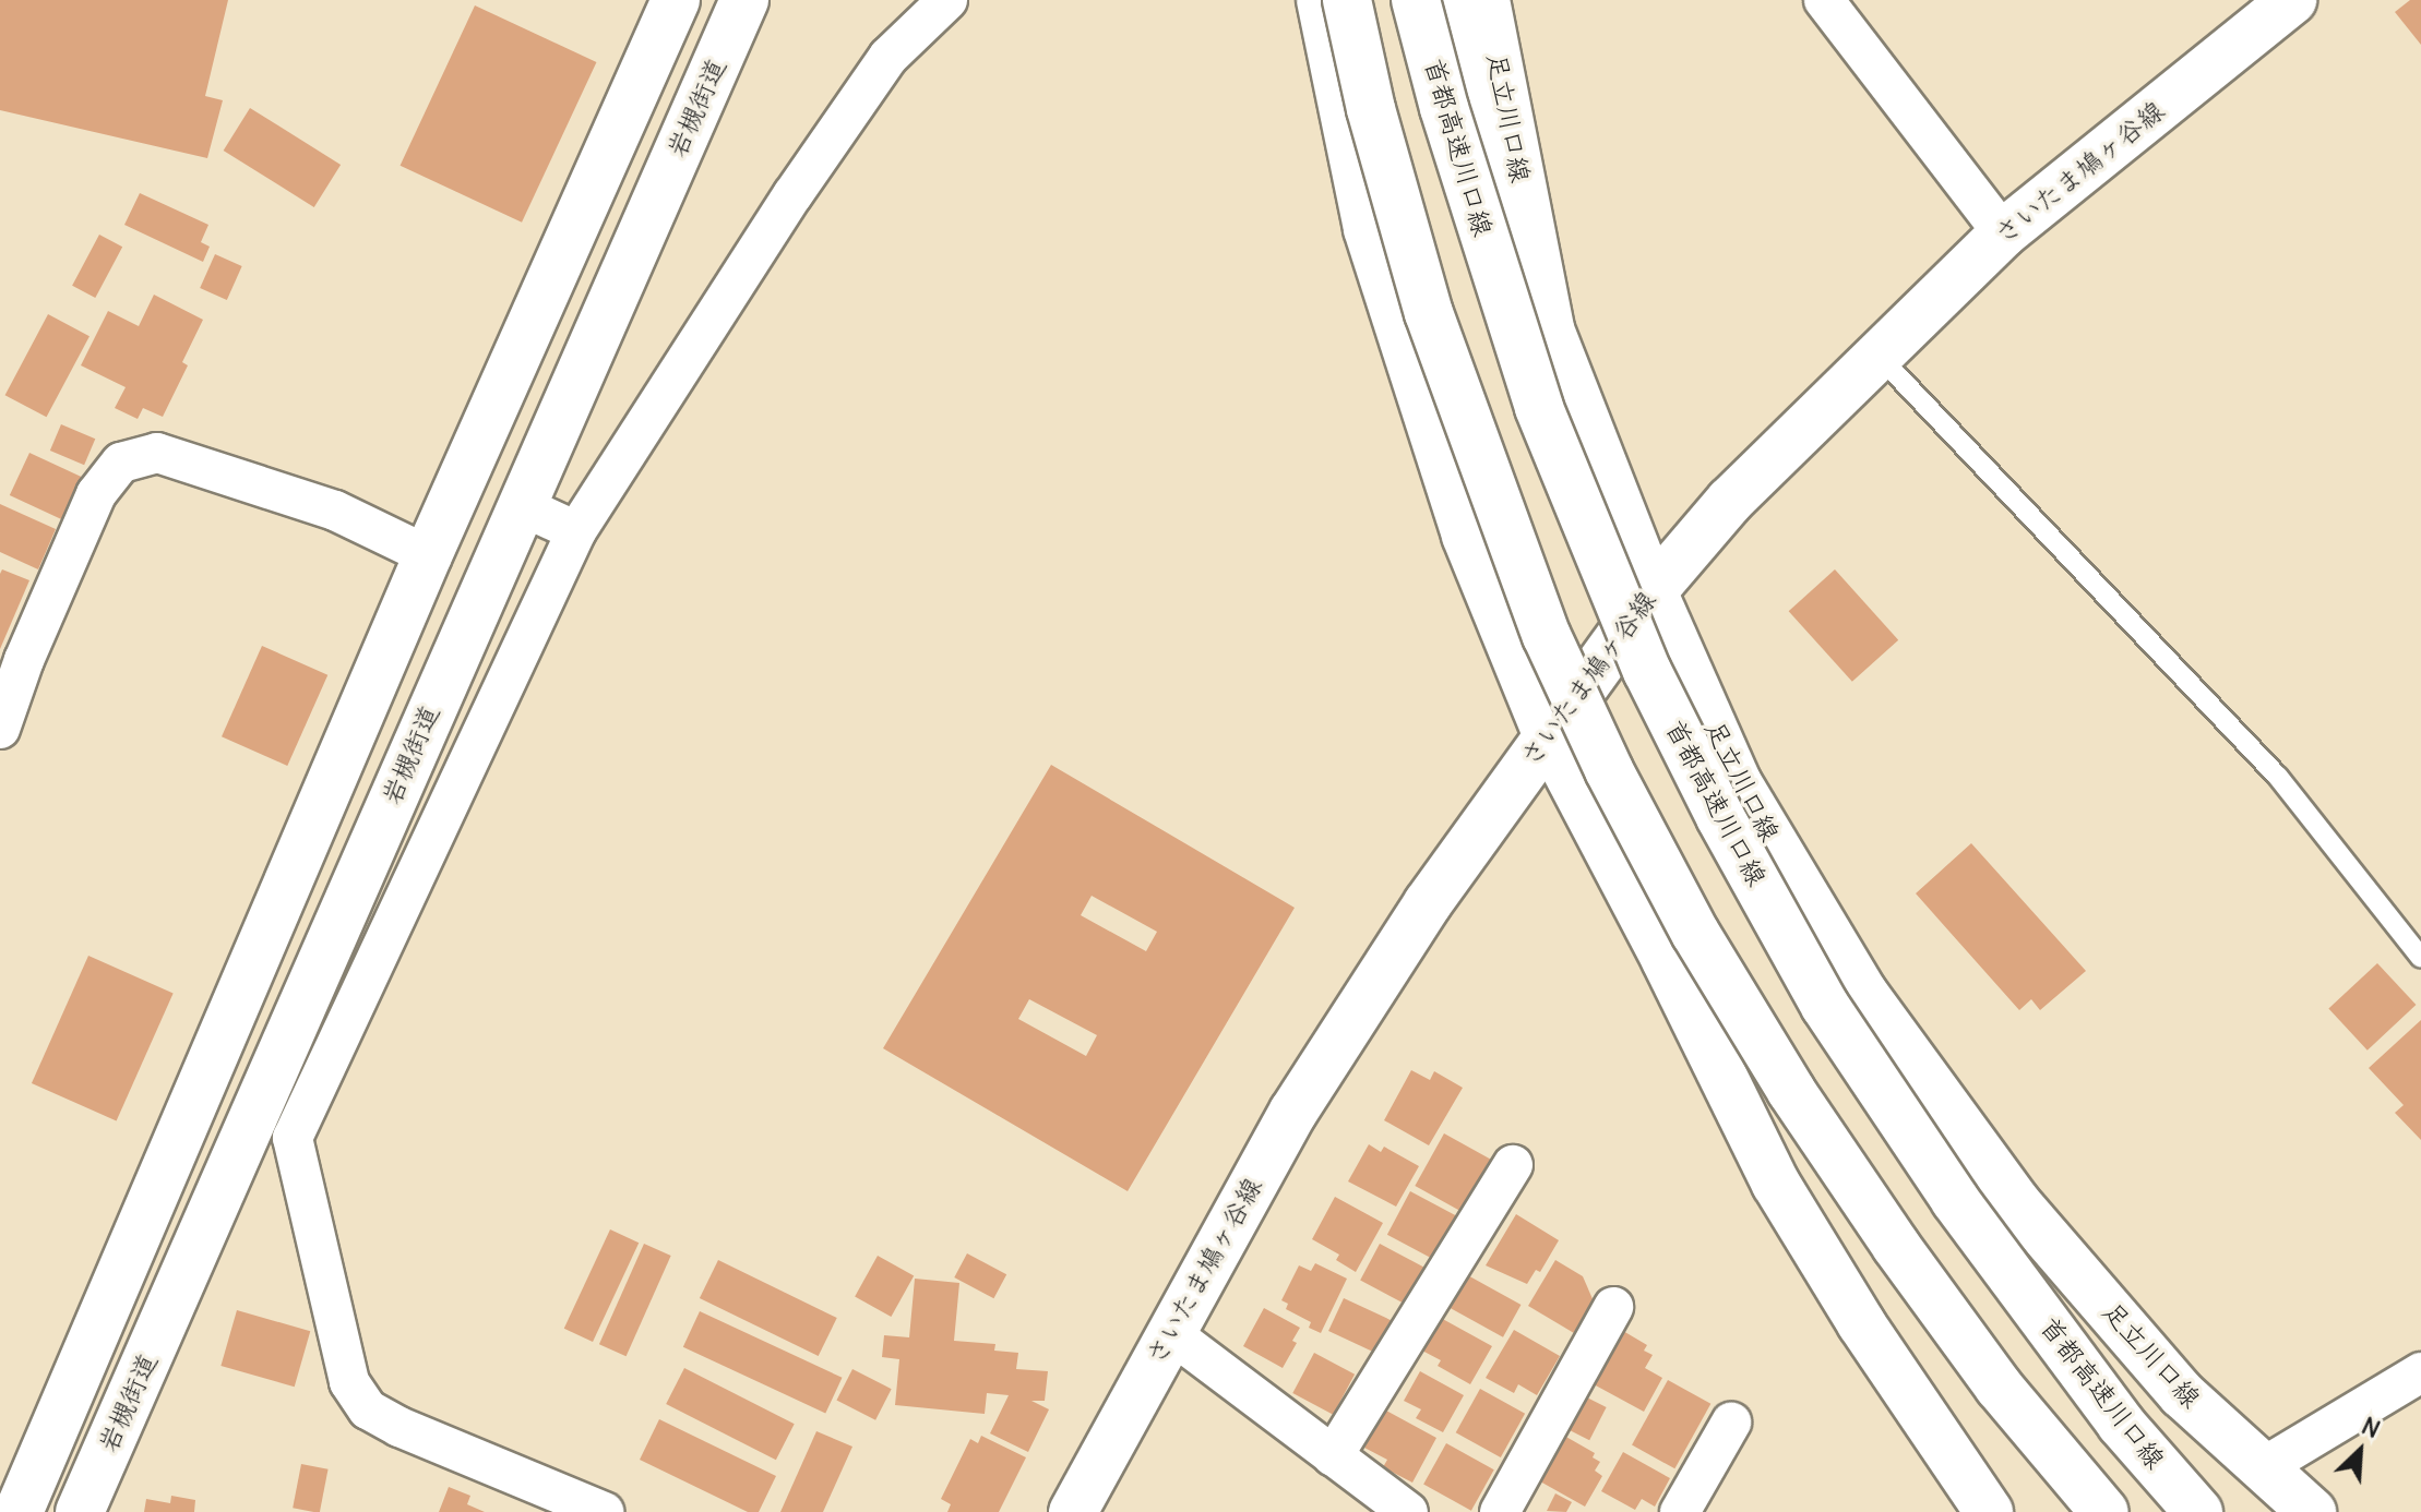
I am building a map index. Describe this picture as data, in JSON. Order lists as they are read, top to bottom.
{
  "streets": {
    "main road": [
      "岩槻街道",
      "足立川口線",
      "首都高速川口線",
      "さいたま鳩ヶ谷線"
    ]
  },
  "crossings": [
    ["足立川口線", "さいたま鳩ヶ谷線"]
  ],
  "north": "top right"
}
